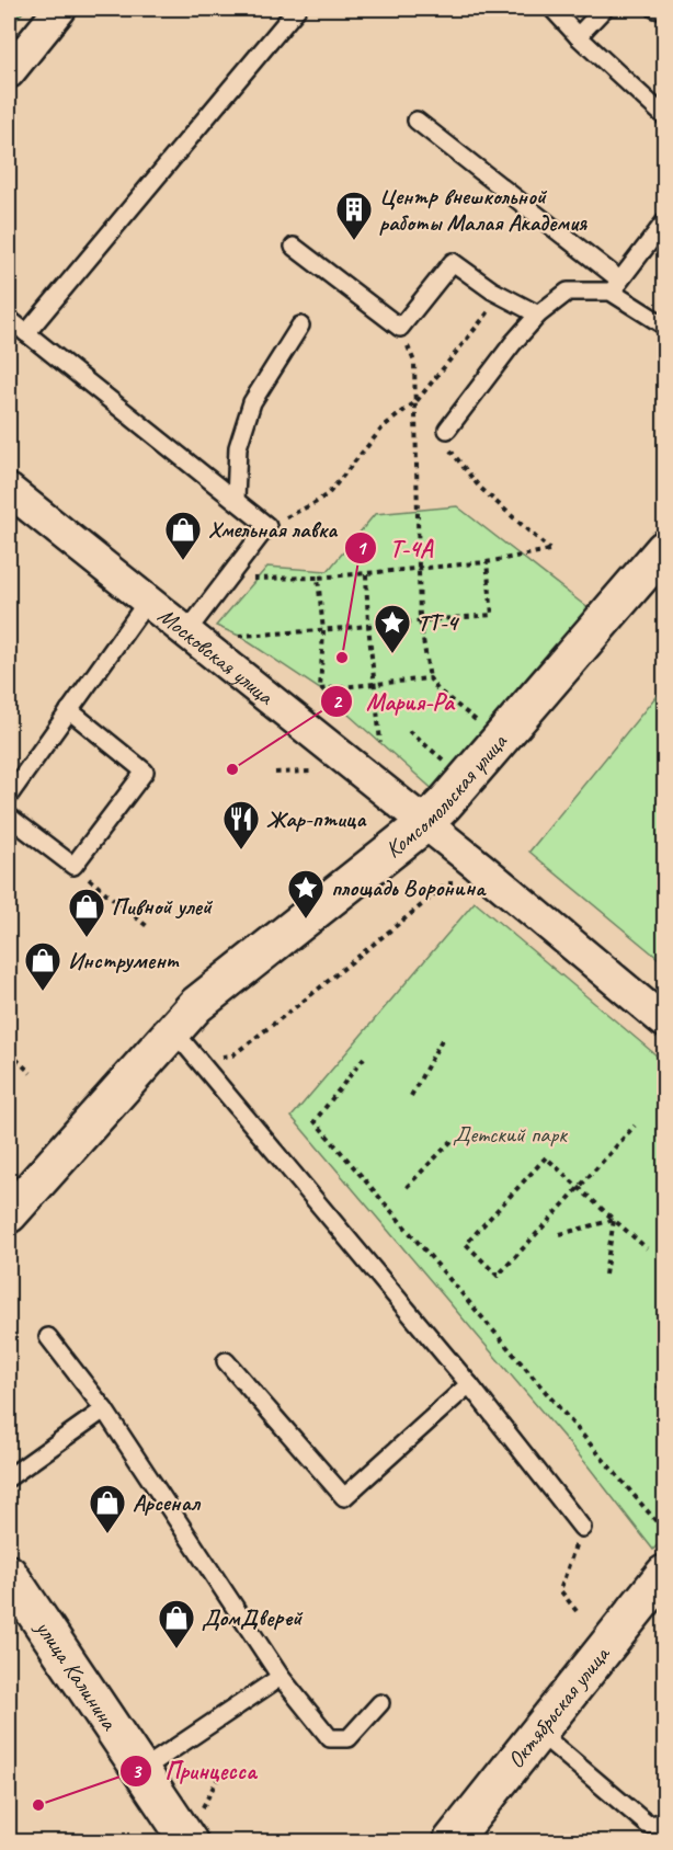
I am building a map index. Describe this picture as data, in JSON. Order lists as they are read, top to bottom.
{
  "streets": {
    "main road": ["Комсомольская улица", "улица Калинина", "Октябрьская улица"],
    "street": ["Московская улица"]
  },
  "crossings": [
    ["Московская улица", "Комсомольская улица"]
  ],
  "parks": ["Детский парк"],
  "places": {
    "building": ["Центр внешкольной работы Малая Академия"],
    "shop": [
      "Хмельная лавка",
      "Пивной улей",
      "Инструмент",
      "Арсенал",
      "ДомДверей"
    ],
    "place": ["ТТ-4", "площадь Воронина"],
    "other": ["Т-4А", "Мария-Ра", "Принцесса"],
    "restaurant": ["Жар-птица"]
  }
}
